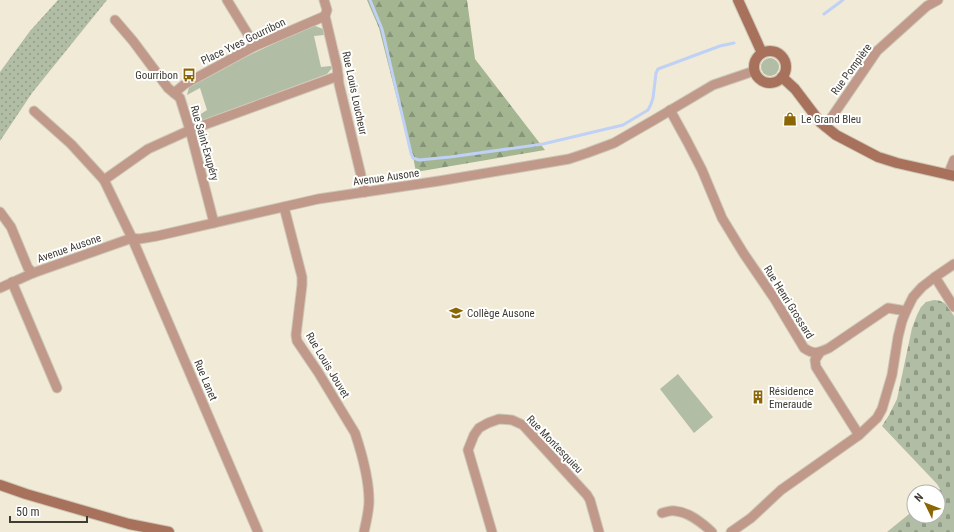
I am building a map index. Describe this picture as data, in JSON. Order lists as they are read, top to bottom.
{
  "streets": {
    "street": [
      "Place Yves Gourribon",
      "Rue Pompière",
      "Rue Louis Loucheur",
      "Rue Saint-Exupéry",
      "Avenue Ausone",
      "Rue Henri Grossard",
      "Rue Louis Jouvet",
      "Rue Lanet",
      "Rue Montesquieu"
    ]
  },
  "crossings": [
    ["Place Yves Gourribon", "Rue Louis Loucheur"],
    ["Place Yves Gourribon", "Rue Saint-Exupéry"],
    ["Rue Louis Loucheur", "Avenue Ausone"],
    ["Rue Saint-Exupéry", "Avenue Ausone"],
    ["Avenue Ausone", "Rue Henri Grossard"],
    ["Avenue Ausone", "Rue Louis Jouvet"],
    ["Avenue Ausone", "Rue Lanet"]
  ],
  "places": {
    "bus stop": ["Gourribon"],
    "shop": ["Le Grand Bleu"],
    "school or university": ["Collège Ausone"],
    "building": ["Résidence Emeraude"]
  },
  "scale_bar": "50 m",
  "north": "top left"
}
